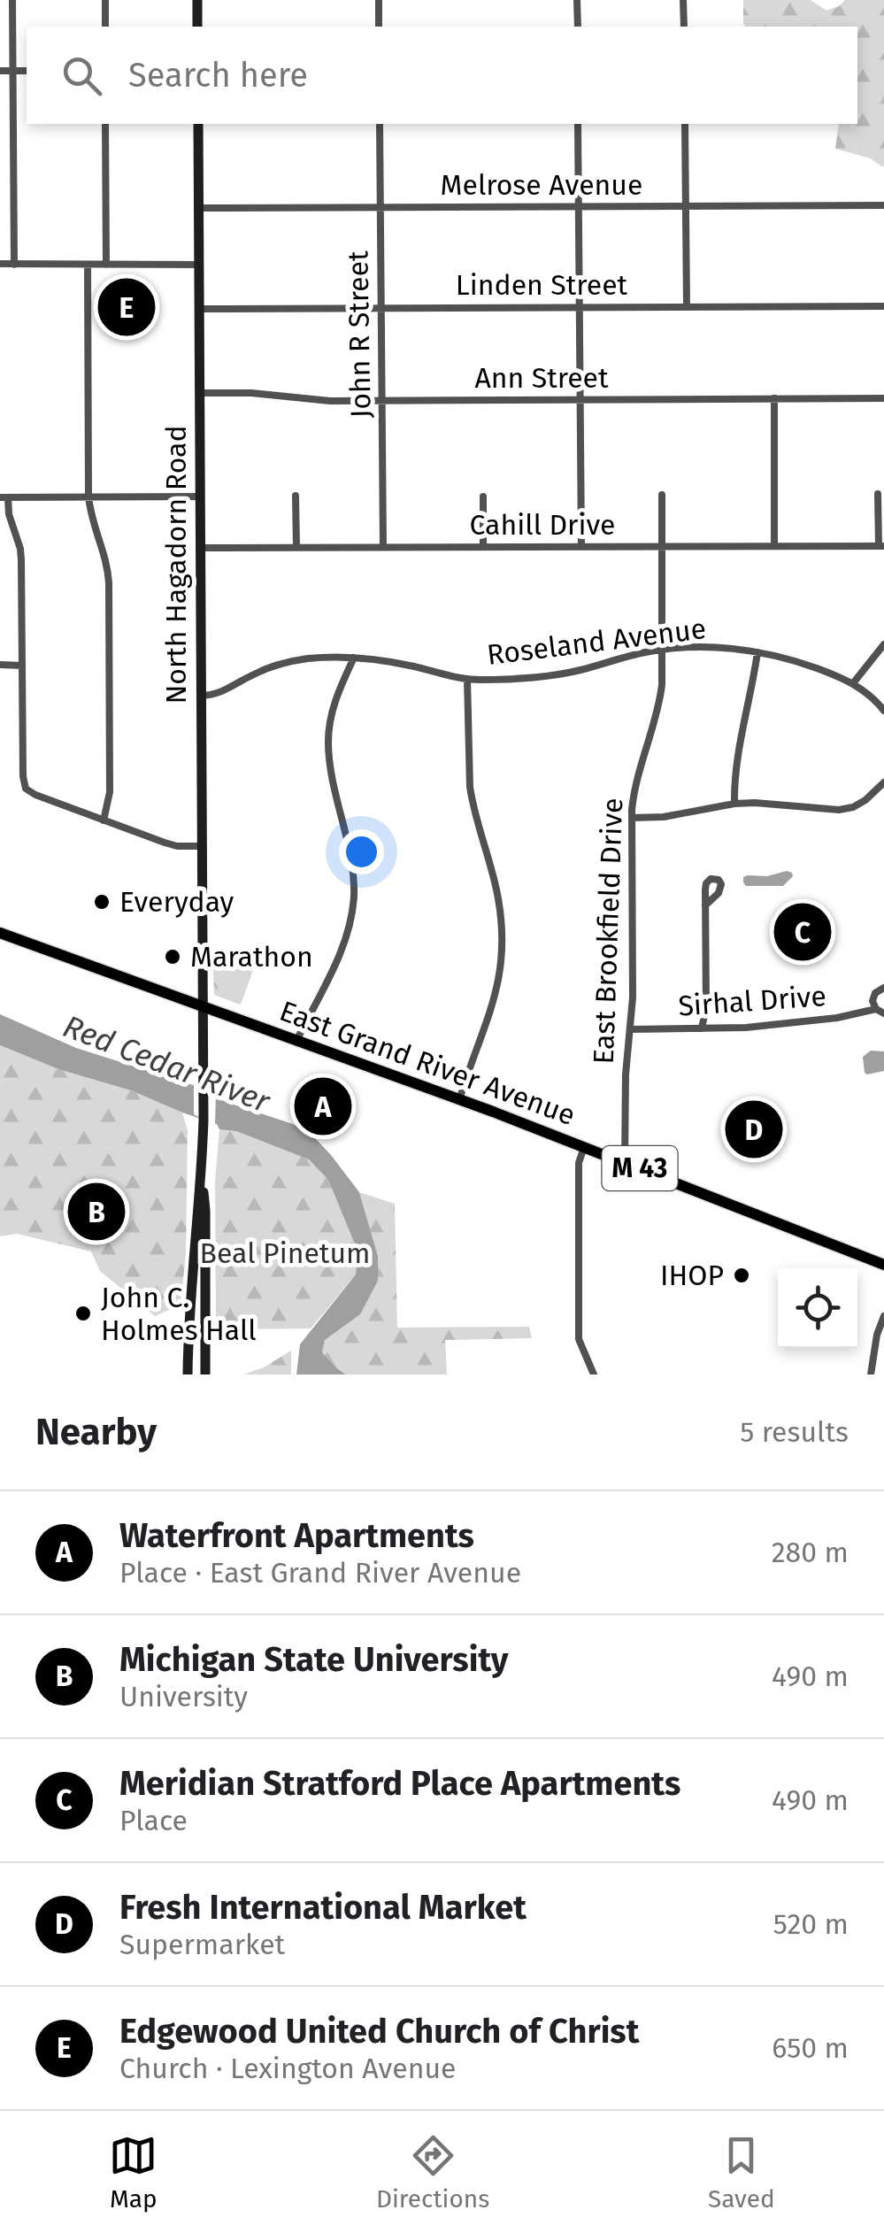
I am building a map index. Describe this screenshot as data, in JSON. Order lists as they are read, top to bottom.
{
  "streets": {
    "main road": ["East Grand River Avenue", "M 43"],
    "street": [
      "Melrose Avenue",
      "Linden Street",
      "John R Street",
      "Ann Street",
      "Cahill Drive",
      "North Hagadorn Road",
      "Roseland Avenue",
      "East Brookfield Drive",
      "Sirhal Drive"
    ]
  },
  "crossings": [
    ["Melrose Avenue", "John R Street"],
    ["Melrose Avenue", "North Hagadorn Road"],
    ["Linden Street", "John R Street"],
    ["Linden Street", "North Hagadorn Road"],
    ["John R Street", "Ann Street"],
    ["John R Street", "Cahill Drive"],
    ["Ann Street", "North Hagadorn Road"],
    ["Cahill Drive", "North Hagadorn Road"],
    ["Cahill Drive", "East Brookfield Drive"],
    ["North Hagadorn Road", "Roseland Avenue"],
    ["North Hagadorn Road", "East Grand River Avenue"],
    ["Roseland Avenue", "East Brookfield Drive"],
    ["East Brookfield Drive", "Sirhal Drive"],
    ["East Brookfield Drive", "East Grand River Avenue"]
  ],
  "water": ["Red Cedar River"],
  "parks": ["Beal Pinetum"],
  "places": [
    "Everyday",
    "Marathon",
    "IHOP",
    "John C. Holmes Hall"
  ],
  "page": {
    "search": "Search here",
    "pins": [
      "E",
      "C",
      "A",
      "D",
      "B"
    ],
    "heading": ["Nearby", "5 results"],
    "list": [
      {
        "mark": "A",
        "name": "Waterfront Apartments",
        "note": "Place · East Grand River Avenue",
        "value": "280 m"
      },
      {
        "mark": "B",
        "name": "Michigan State University",
        "note": "University",
        "value": "490 m"
      },
      {
        "mark": "C",
        "name": "Meridian Stratford Place Apartments",
        "note": "Place",
        "value": "490 m"
      },
      {
        "mark": "D",
        "name": "Fresh International Market",
        "note": "Supermarket",
        "value": "520 m"
      },
      {
        "mark": "E",
        "name": "Edgewood United Church of Christ",
        "note": "Church · Lexington Avenue",
        "value": "650 m"
      }
    ],
    "nav": ["Map", "Directions", "Saved"]
  }
}
